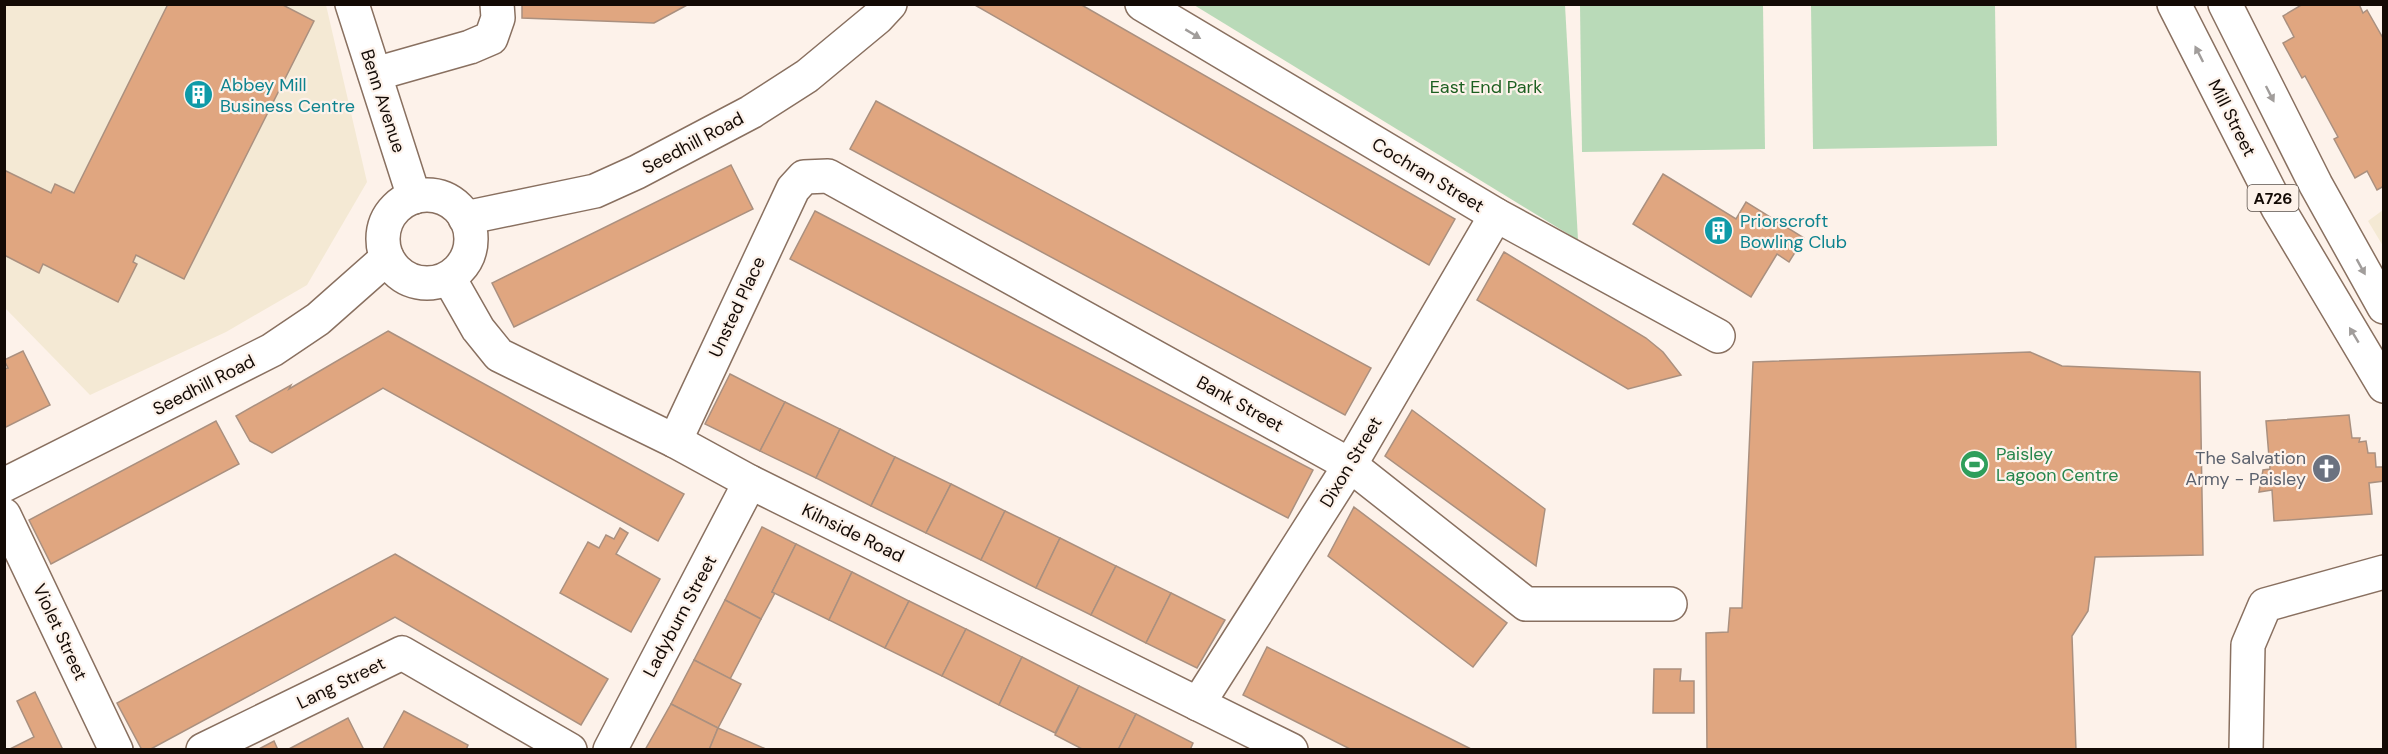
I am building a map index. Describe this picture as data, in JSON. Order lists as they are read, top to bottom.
{
  "streets": {
    "street": [
      "Benn Avenue",
      "Mill Street",
      "Seedhill Road",
      "Cochran Street",
      "A726",
      "Unsted Place",
      "Bank Street",
      "Dixon Street",
      "Kilnside Road",
      "Ladyburn Street",
      "Violet Street",
      "Lang Street"
    ]
  },
  "crossings": [
    ["Benn Avenue", "Seedhill Road"],
    ["Benn Avenue", "Kilnside Road"],
    ["Seedhill Road", "Kilnside Road"],
    ["Cochran Street", "Dixon Street"],
    ["Unsted Place", "Bank Street"],
    ["Unsted Place", "Kilnside Road"],
    ["Bank Street", "Dixon Street"],
    ["Dixon Street", "Kilnside Road"],
    ["Kilnside Road", "Ladyburn Street"]
  ],
  "one_way": ["Cochran Street"],
  "parks": ["East End Park"],
  "places": {
    "building": ["Abbey Mill Business Centre", "Priorscroft Bowling Club"],
    "sports": ["Paisley Lagoon Centre"],
    "church": ["The Salvation Army - Paisley"]
  }
}
